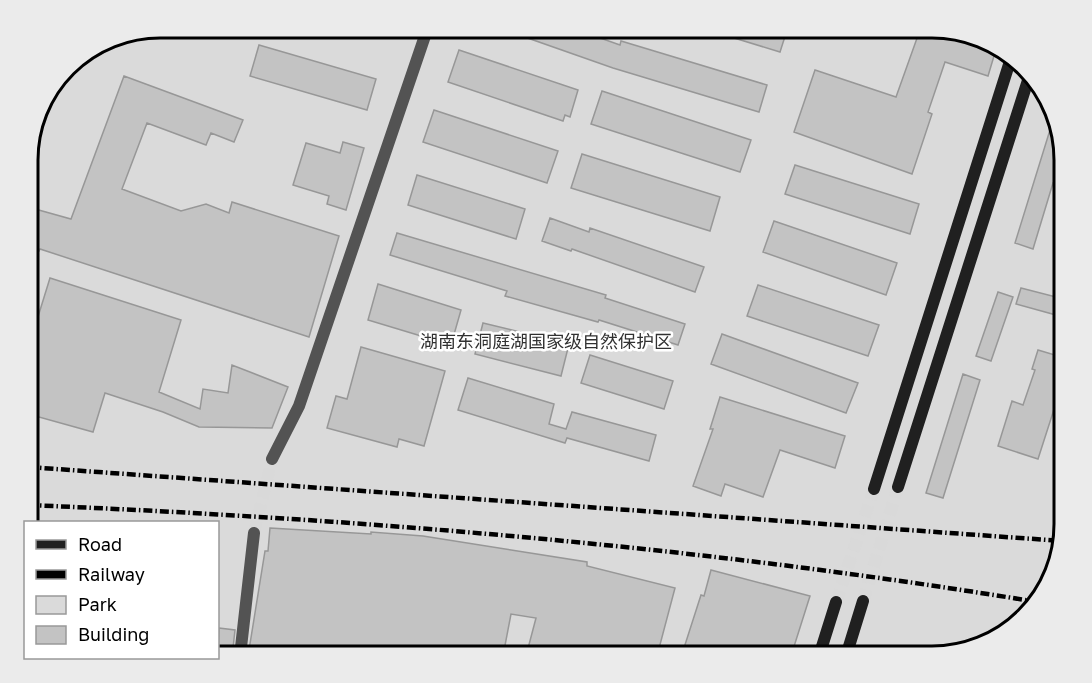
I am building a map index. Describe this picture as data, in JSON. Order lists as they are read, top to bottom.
{
  "parks": ["湖南东洞庭湖国家级自然保护区"],
  "legend": [
    "Road",
    "Railway",
    "Park",
    "Building"
  ]
}
